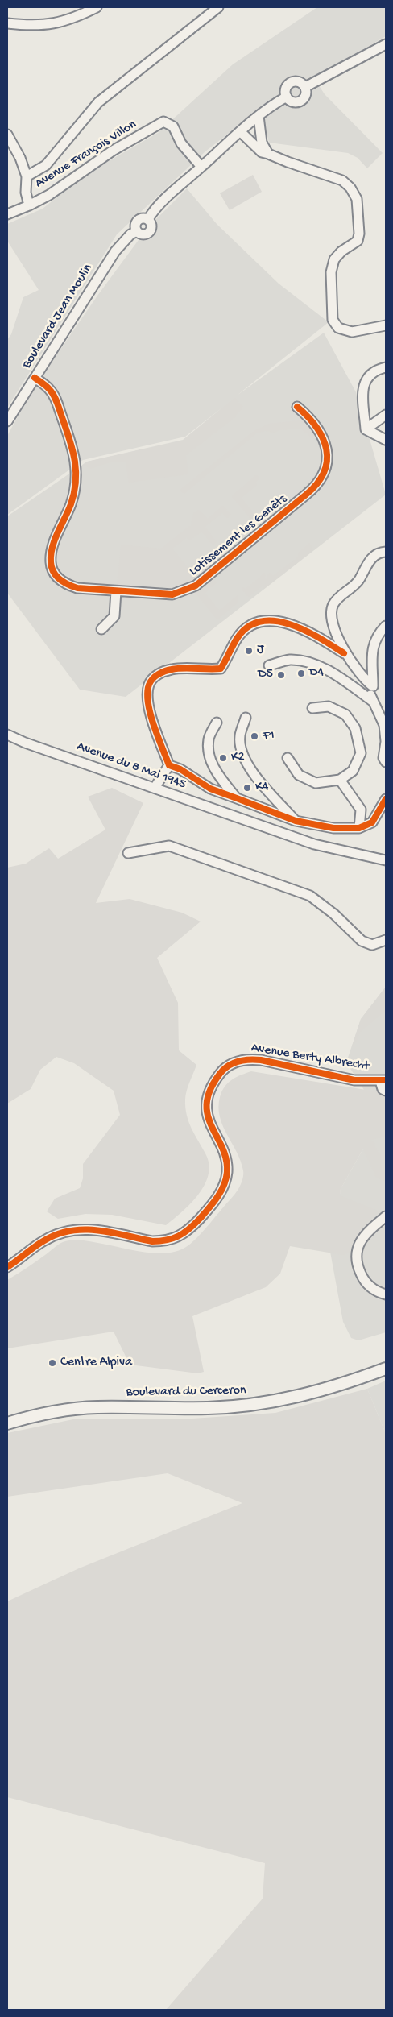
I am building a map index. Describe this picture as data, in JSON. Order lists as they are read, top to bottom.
{
  "streets": {
    "main road": ["Boulevard du Cerceron"],
    "street": [
      "Avenue François Villon",
      "Boulevard Jean Moulin",
      "Lotissement les Genêts",
      "Avenue du 8 Mai 1945",
      "Avenue Berty Albrecht"
    ]
  },
  "crossings": [
    ["Avenue François Villon", "Boulevard Jean Moulin"],
    ["Boulevard Jean Moulin", "Lotissement les Genêts"]
  ],
  "places": [
    "J",
    "D4",
    "D5",
    "F1",
    "K2",
    "K4",
    "Centre Alpiva"
  ]
}
